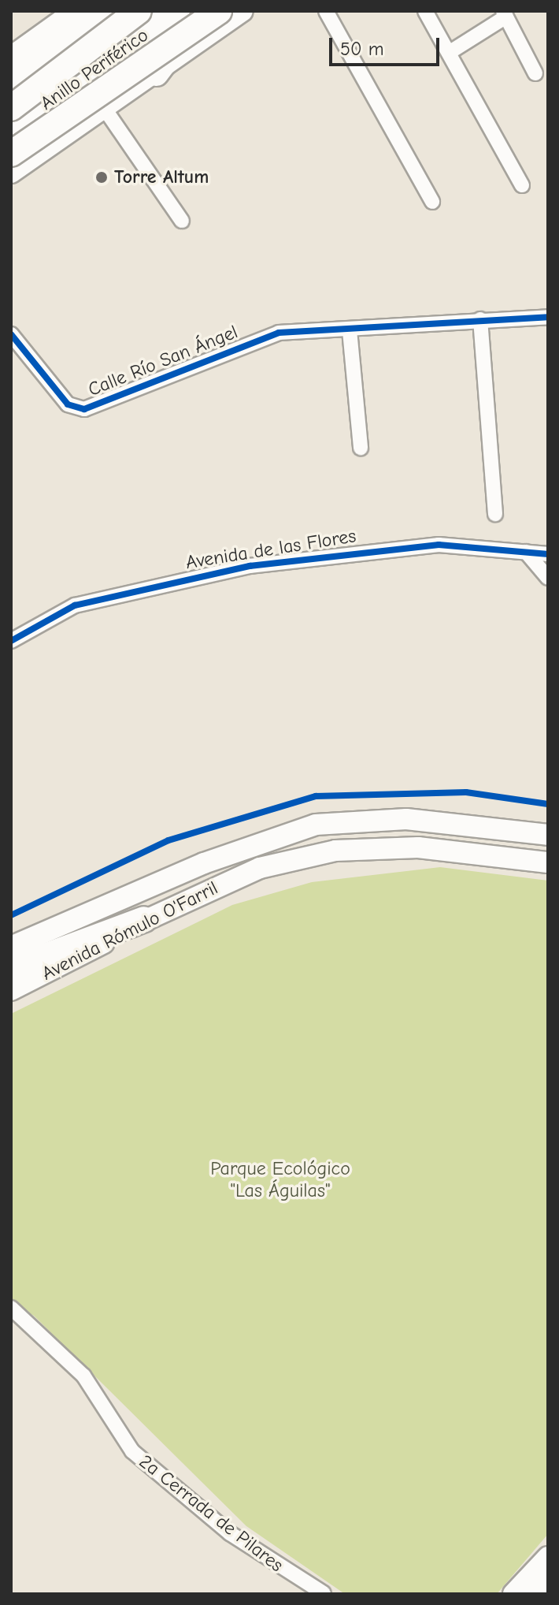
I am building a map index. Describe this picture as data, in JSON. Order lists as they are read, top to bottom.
{
  "streets": {
    "highway": ["Anillo Periférico"],
    "main road": ["Avenida Rómulo O'Farril"],
    "street": ["Calle Río San Ángel", "Avenida de las Flores", "2a Cerrada de Pilares"]
  },
  "parks": ["Parque Ecológico \"Las Águilas\""],
  "places": ["Torre Altum"],
  "scale_bar": "50 m"
}
